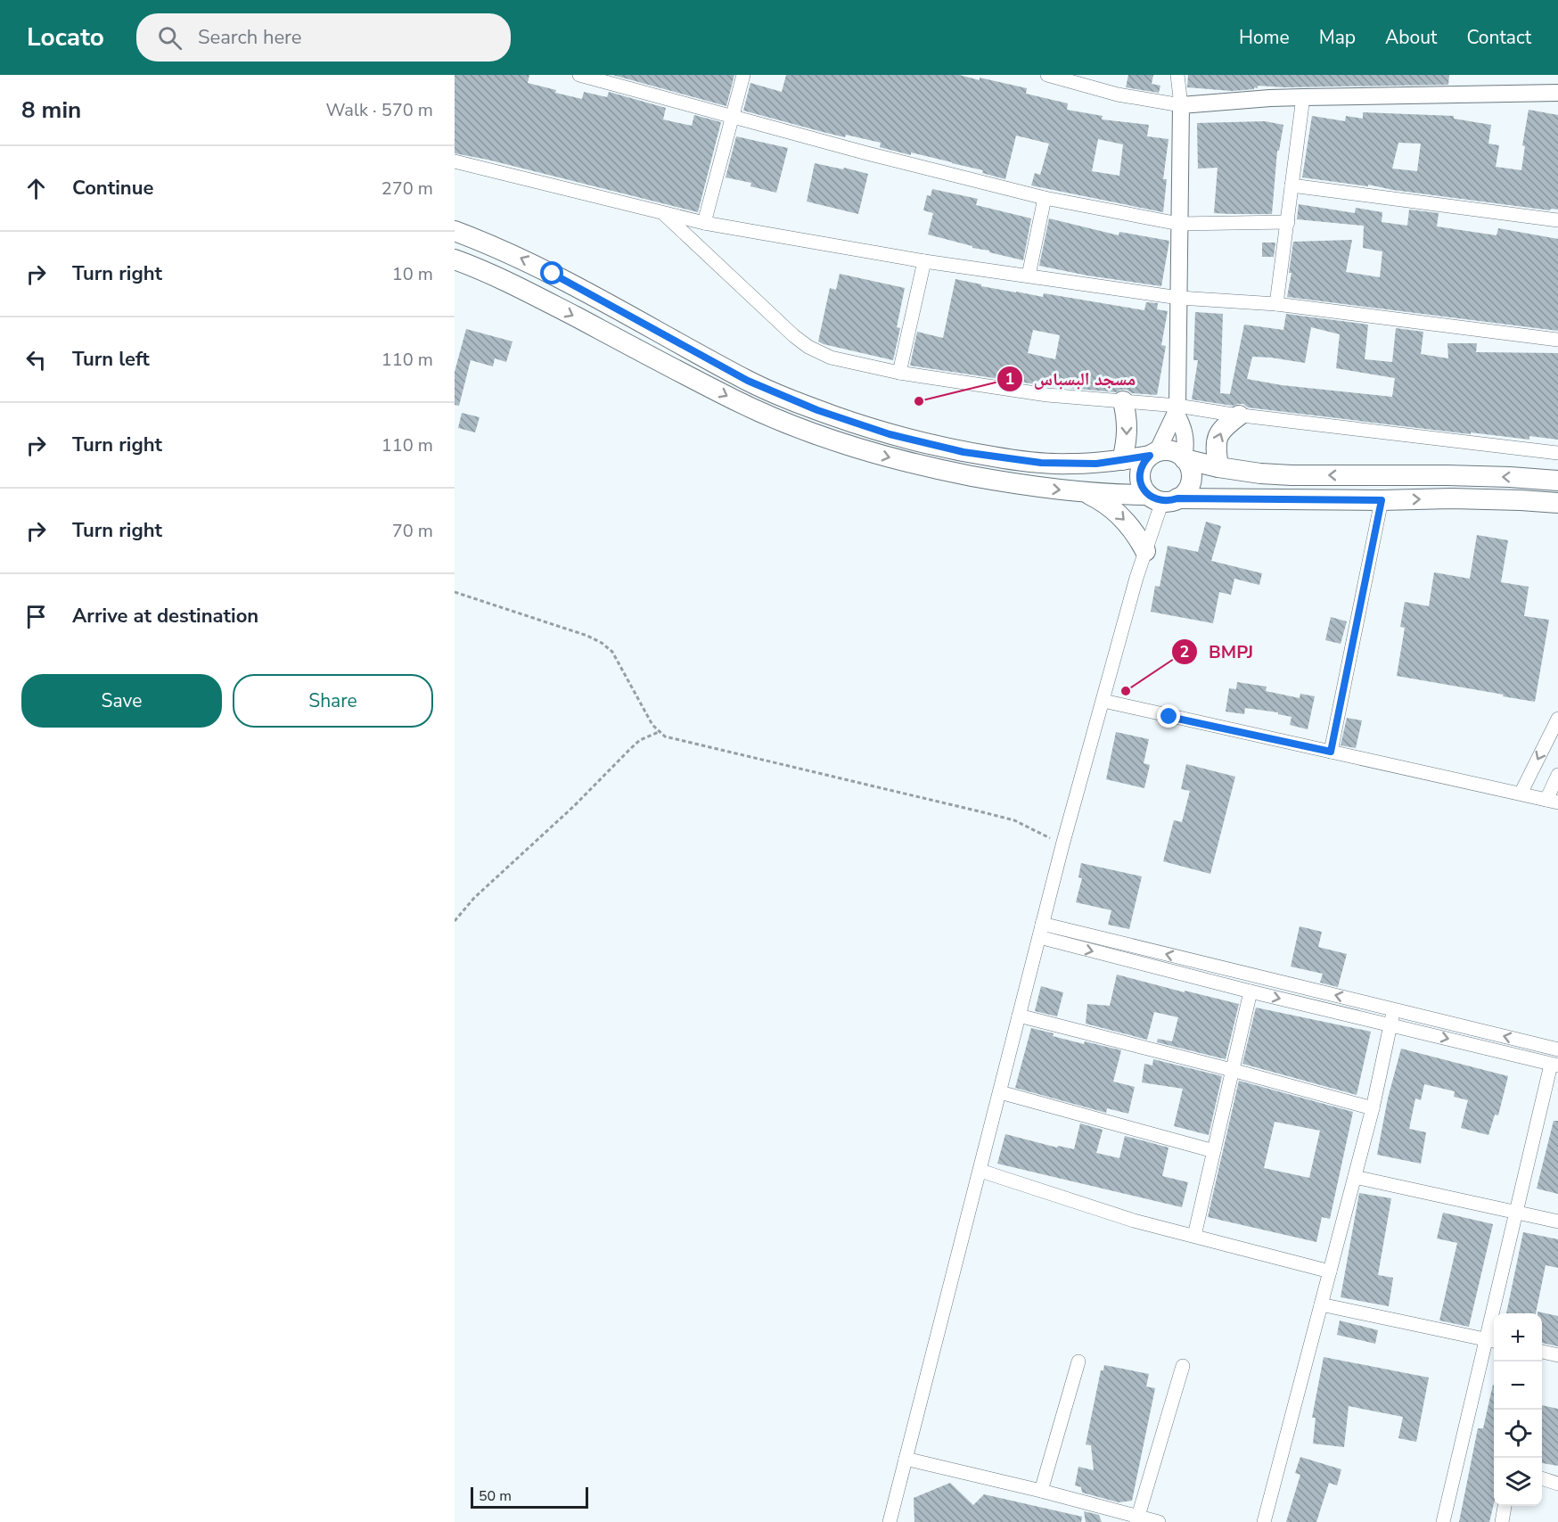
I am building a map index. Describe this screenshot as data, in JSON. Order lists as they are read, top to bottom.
{
  "places": ["مسجد البسباس", "BMPJ"],
  "scale_bar": "50 m",
  "page": {
    "header": "Locato",
    "search": "Search here",
    "nav": [
      "Home",
      "Map",
      "About",
      "Contact"
    ],
    "heading": ["8 min", "Walk · 570 m"],
    "list": [
      ["Continue", "270 m"],
      ["Turn right", "10 m"],
      ["Turn left", "110 m"],
      ["Turn right", "110 m"],
      ["Turn right", "70 m"],
      "Arrive at destination"
    ],
    "buttons": ["Save", "Share"],
    "map_buttons": ["+", "−"],
    "scale": "50 m"
  }
}
